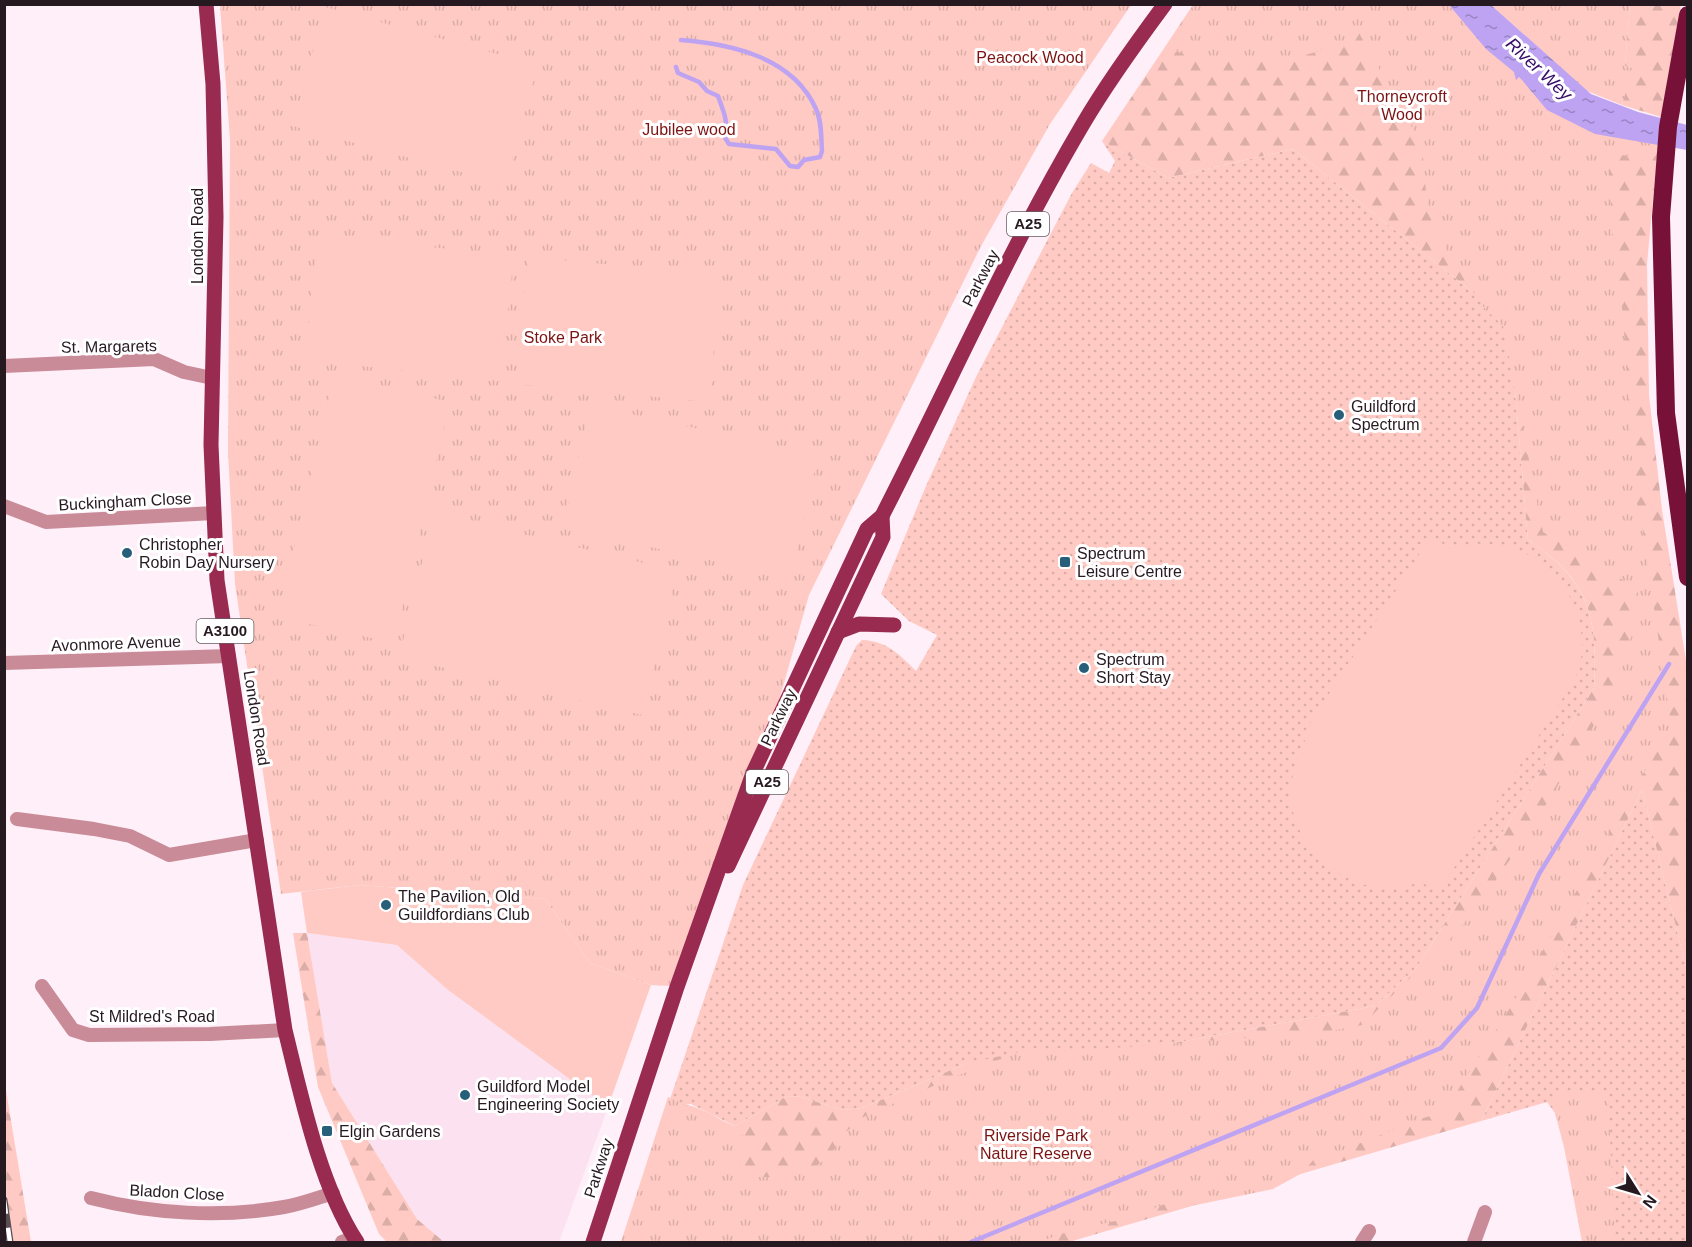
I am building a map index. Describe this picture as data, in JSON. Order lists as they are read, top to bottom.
{
  "streets": {
    "main road": [
      "A25",
      "London Road",
      "Parkway",
      "A3100"
    ],
    "street": [
      "St. Margarets",
      "Buckingham Close",
      "Avonmore Avenue",
      "St Mildred's Road",
      "Bladon Close"
    ]
  },
  "crossings": [
    ["London Road", "St. Margarets"],
    ["London Road", "Buckingham Close"],
    ["London Road", "Avonmore Avenue"],
    ["London Road", "St Mildred's Road"],
    ["London Road", "Bladon Close"]
  ],
  "water": ["River Wey"],
  "parks": [
    "Peacock Wood",
    "Thorneycroft Wood",
    "Jubilee wood",
    "Stoke Park",
    "Riverside Park Nature Reserve"
  ],
  "places": {
    "other": [
      "Guildford Spectrum",
      "Christopher Robin Day Nursery",
      "Spectrum Short Stay",
      "The Pavilion, Old Guildfordians Club",
      "Guildford Model Engineering Society"
    ],
    "transit": ["Spectrum Leisure Centre", "Elgin Gardens"]
  },
  "north": "bottom right"
}
